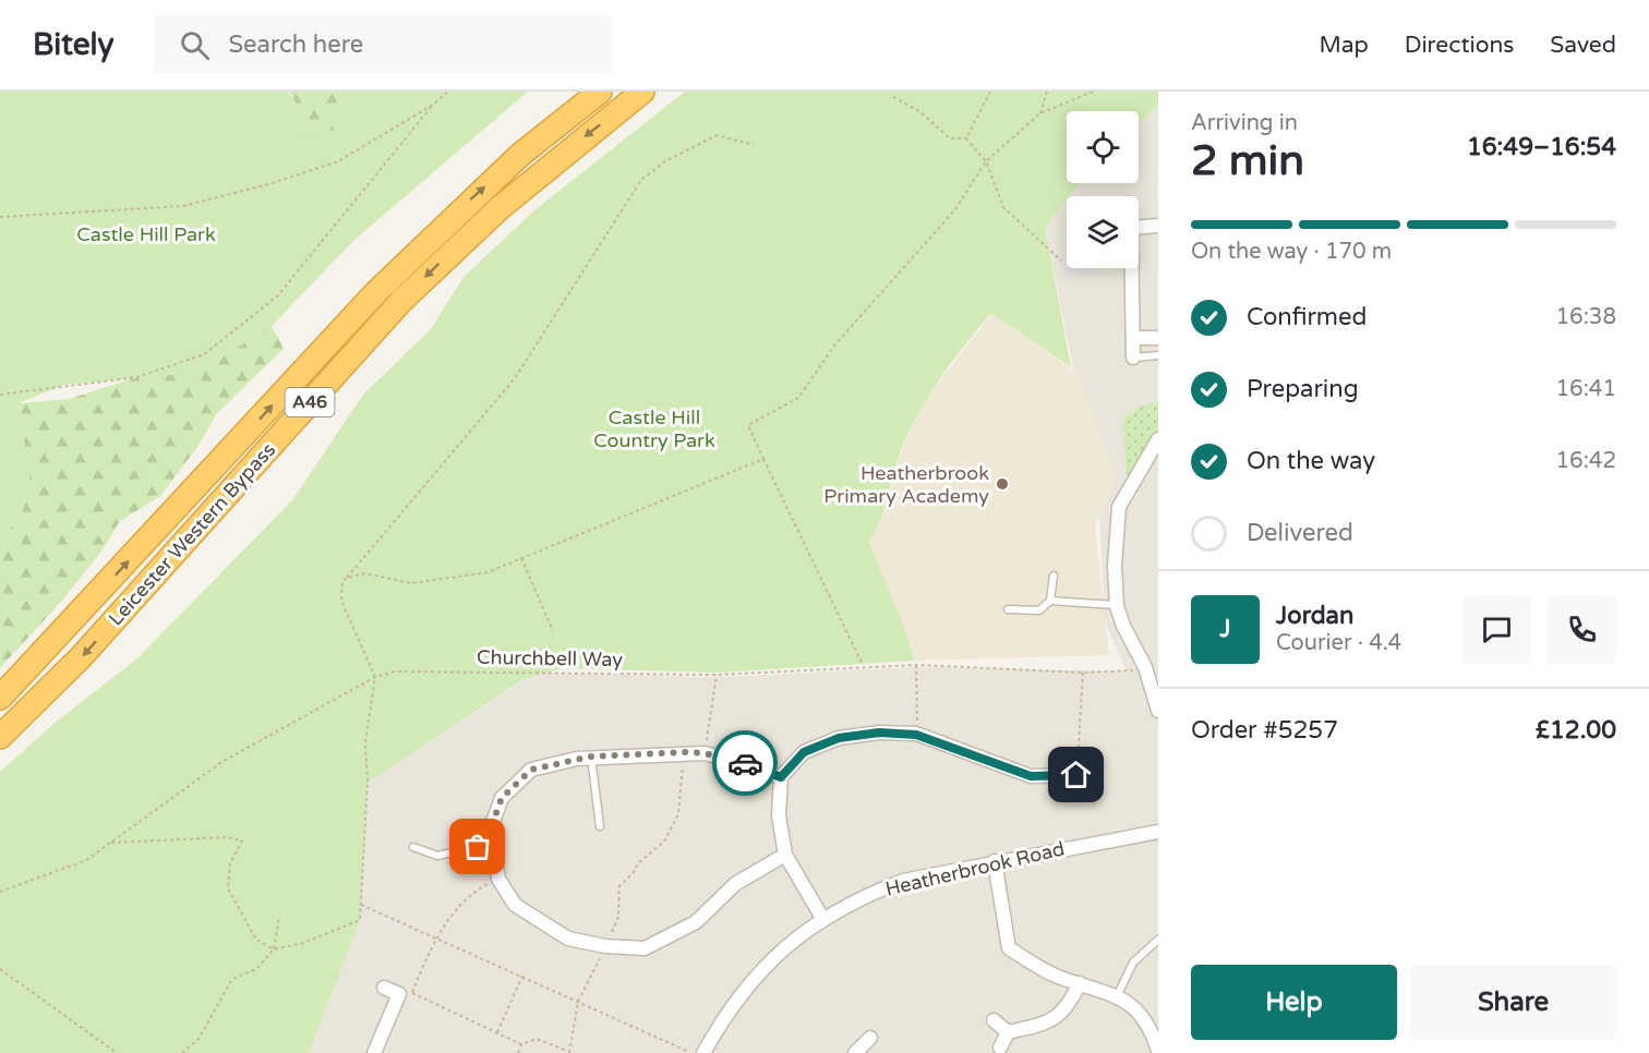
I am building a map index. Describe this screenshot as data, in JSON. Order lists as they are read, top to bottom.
{
  "streets": {
    "highway": ["A46", "Leicester Western Bypass"],
    "street": ["Heatherbrook Road"],
    "path": ["Churchbell Way"]
  },
  "parks": ["Castle Hill Park", "Castle Hill Country Park"],
  "places": ["Heatherbrook Primary Academy"],
  "page": {
    "header": "Bitely",
    "search": "Search here",
    "nav": ["Map", "Directions", "Saved"],
    "heading": ["2 min", "Arriving in", "16:49–16:54"],
    "panel": [
      "Jordan",
      "Courier · 4.4",
      "Order #5257",
      "£12.00"
    ],
    "bar": "On the way · 170 m",
    "list": [
      ["Confirmed", "16:38"],
      ["Preparing", "16:41"],
      ["On the way", "16:42"],
      "Delivered"
    ],
    "round": "J",
    "buttons": ["Help", "Share"]
  }
}
